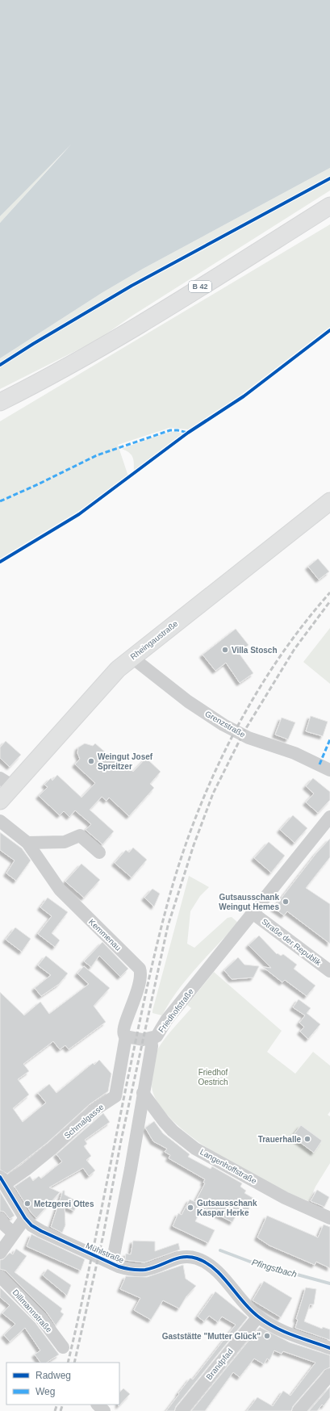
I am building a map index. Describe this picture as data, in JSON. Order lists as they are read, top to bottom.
{
  "streets": {
    "main road": ["B 42", "Rheingaustraße"],
    "street": [
      "Grenzstraße",
      "Kemmenau",
      "Straße der Republik",
      "Friedhofstraße",
      "Schmalgasse",
      "Langenhoffstraße",
      "Mühlstraße",
      "Dillmannstraße",
      "Brandpfad"
    ]
  },
  "crossings": [
    ["Rheingaustraße", "Grenzstraße"],
    ["Kemmenau", "Schmalgasse"],
    ["Straße der Republik", "Friedhofstraße"],
    ["Friedhofstraße", "Langenhoffstraße"],
    ["Friedhofstraße", "Mühlstraße"],
    ["Schmalgasse", "Mühlstraße"],
    ["Mühlstraße", "Brandpfad"]
  ],
  "water": ["Pfingstbach"],
  "parks": ["Friedhof Oestrich"],
  "places": [
    "Villa Stosch",
    "Weingut Josef Spreitzer",
    "Gutsausschank Weingut Hemes",
    "Trauerhalle",
    "Metzgerei Ottes",
    "Gutsausschank Kaspar Herke",
    "Gaststätte \"Mutter Glück\""
  ],
  "legend": ["Radweg", "Weg"]
}
